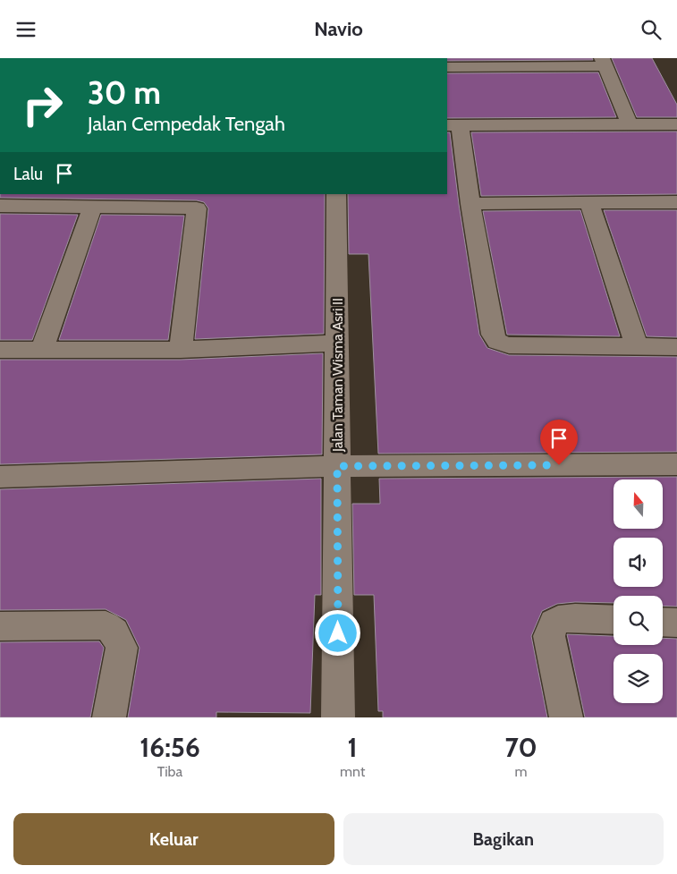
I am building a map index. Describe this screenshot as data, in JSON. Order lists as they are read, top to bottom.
{
  "streets": {
    "street": ["Jalan Taman Wisma Asri II"]
  },
  "north": "top",
  "page": {
    "header": "Navio",
    "turn": ["30 m", "Jalan Cempedak Tengah"],
    "then": "Lalu",
    "eta": [
      "16:56",
      "Tiba",
      "1",
      "mnt",
      "70",
      "m"
    ],
    "buttons": ["Keluar", "Bagikan"]
  }
}
